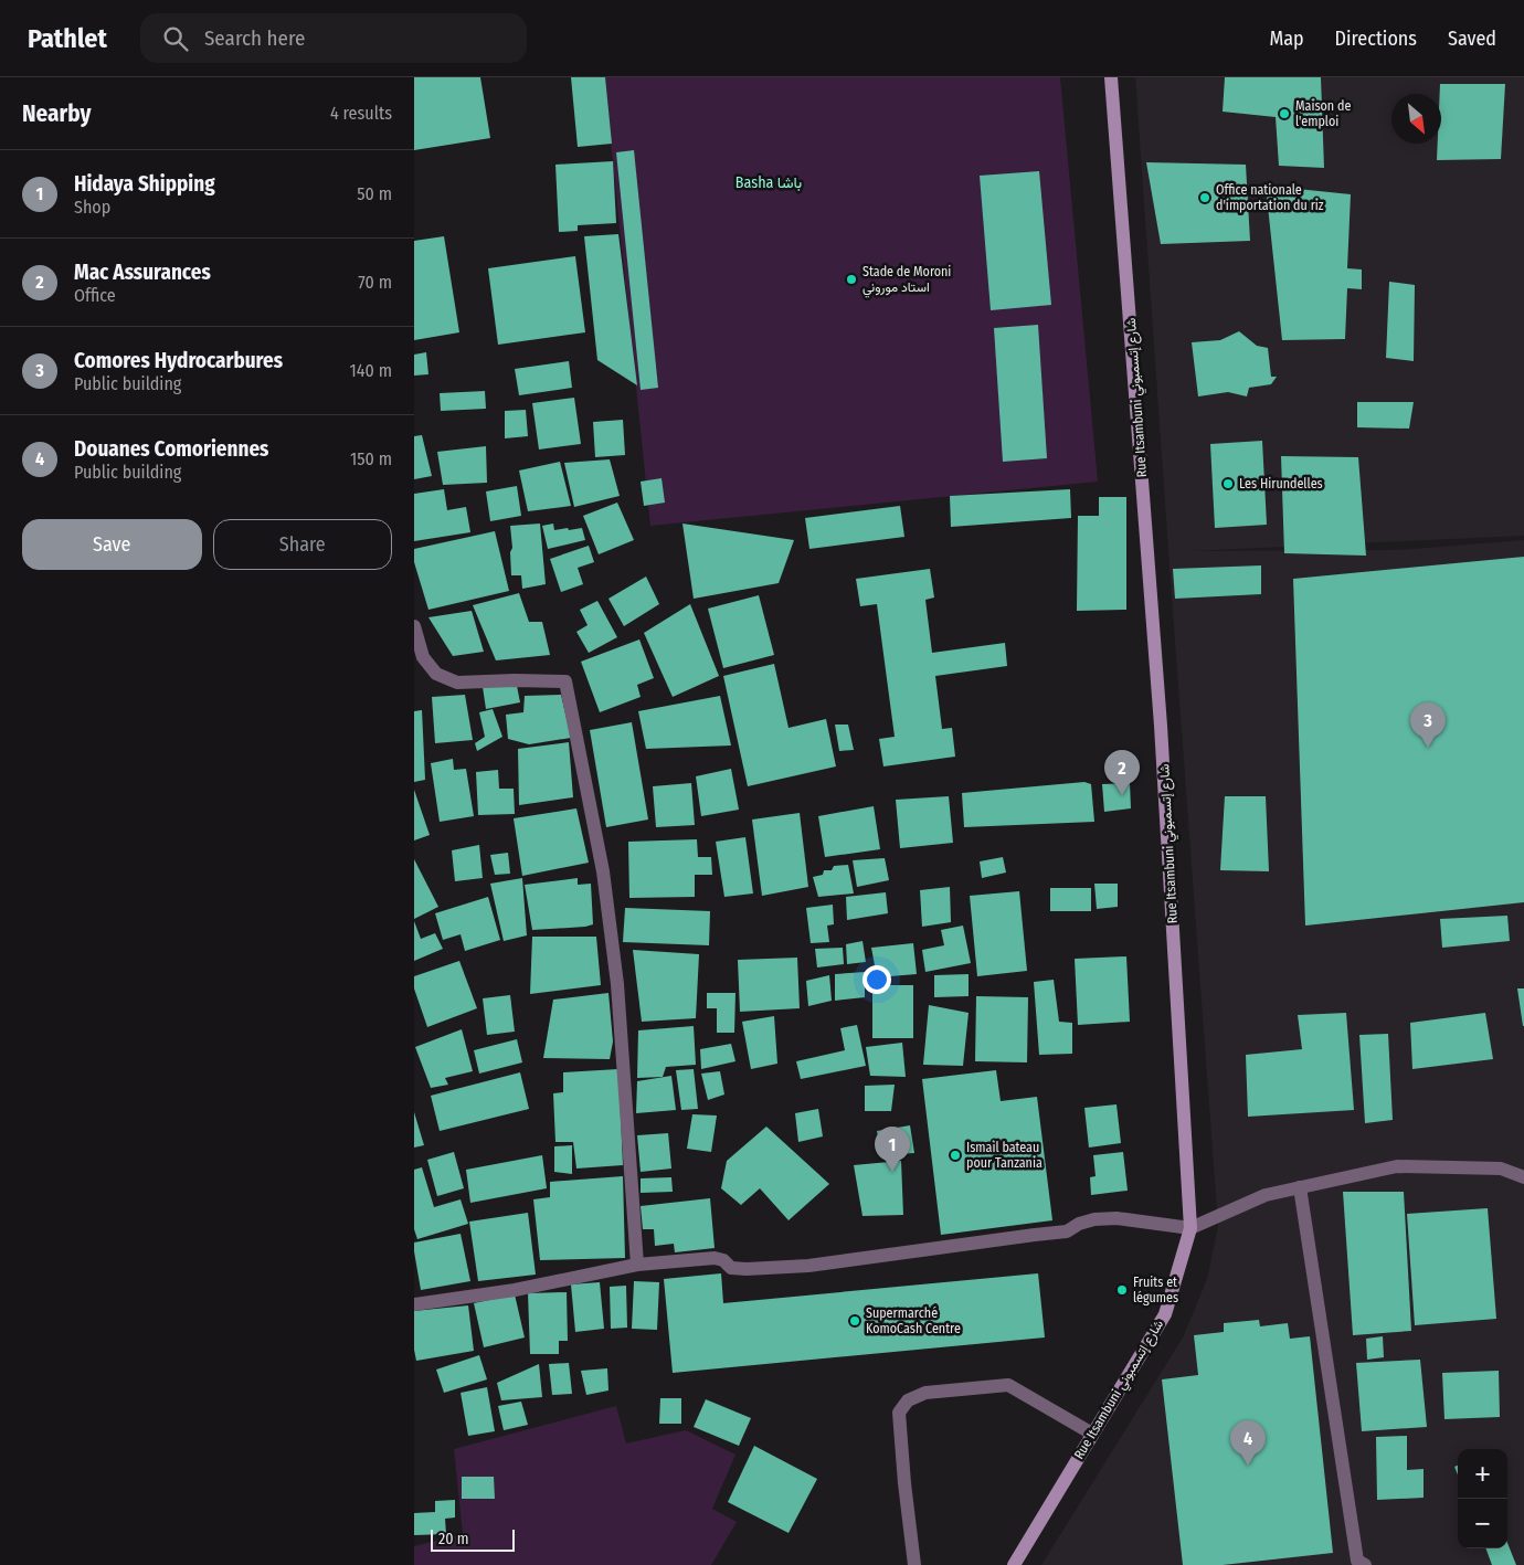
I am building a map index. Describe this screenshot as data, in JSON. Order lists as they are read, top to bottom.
{
  "streets": {
    "main road": ["Rue Itsambuni شارع إتسمبوني"]
  },
  "districts": ["Basha باشا"],
  "places": [
    "Maison de l'emploi",
    "Office nationale d'importation du riz",
    "Stade de Moroni استاد موروني",
    "Les Hirundelles",
    "Ismail bateau pour Tanzania",
    "Fruits et légumes",
    "Supermarché KomoCash Centre"
  ],
  "scale_bar": "20 m",
  "north": "bottom right",
  "page": {
    "header": "Pathlet",
    "search": "Search here",
    "nav": ["Map", "Directions", "Saved"],
    "heading": ["Nearby", "4 results"],
    "list": [
      {
        "mark": "1",
        "name": "Hidaya Shipping",
        "note": "Shop",
        "value": "50 m"
      },
      {
        "mark": "2",
        "name": "Mac Assurances",
        "note": "Office",
        "value": "70 m"
      },
      {
        "mark": "3",
        "name": "Comores Hydrocarbures",
        "note": "Public building",
        "value": "140 m"
      },
      {
        "mark": "4",
        "name": "Douanes Comoriennes",
        "note": "Public building",
        "value": "150 m"
      }
    ],
    "buttons": ["Save", "Share"],
    "pins": [
      "3",
      "2",
      "1",
      "4"
    ],
    "map_buttons": ["+", "−"],
    "scale": "20 m"
  }
}
